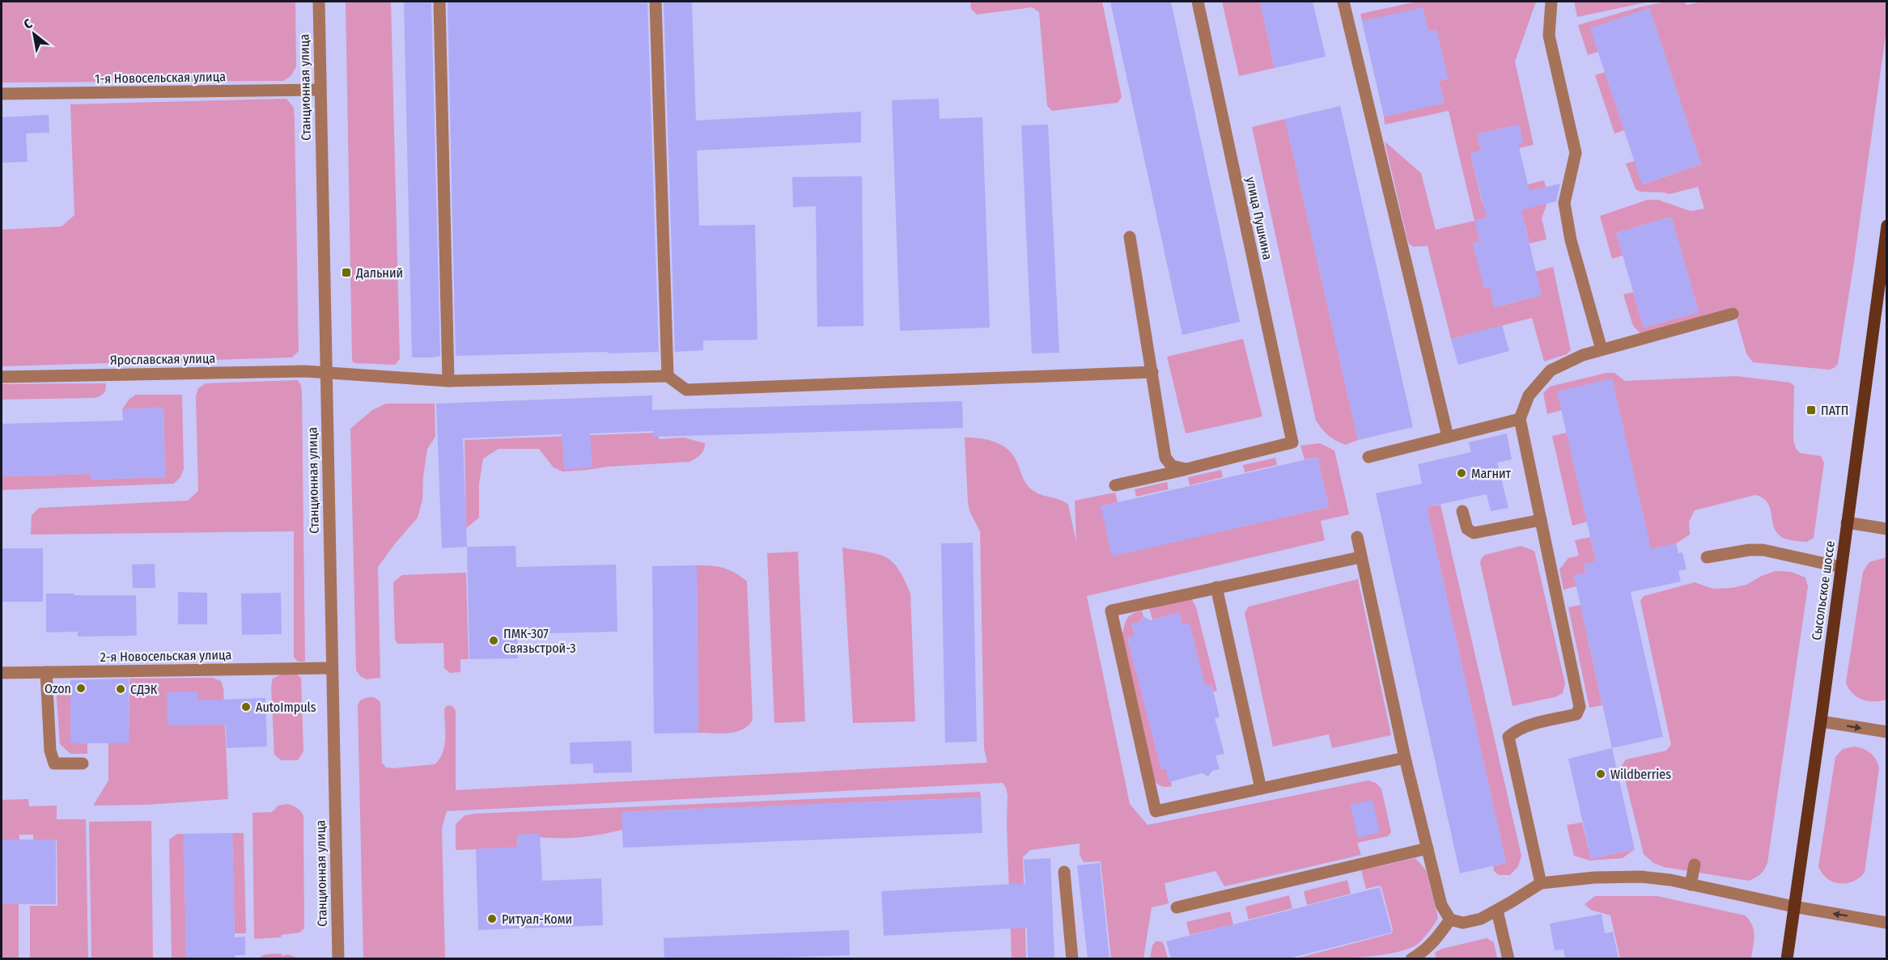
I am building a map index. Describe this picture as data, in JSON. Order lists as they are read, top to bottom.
{
  "streets": {
    "main road": ["Сысольское шоссе"],
    "street": [
      "1-я Новосельская улица",
      "Станционная улица",
      "улица Пушкина",
      "Ярославская улица",
      "2-я Новосельская улица"
    ]
  },
  "crossings": [
    ["1-я Новосельская улица", "Станционная улица"],
    ["Станционная улица", "Ярославская улица"],
    ["Станционная улица", "2-я Новосельская улица"]
  ],
  "places": {
    "transit": ["Дальний", "ПАТП"],
    "other": [
      "Магнит",
      "ПМК-307 Связьстрой-3",
      "Ozon",
      "СДЭК",
      "AutoImpuls",
      "Wildberries",
      "Ритуал-Коми"
    ]
  },
  "north": "top left"
}
